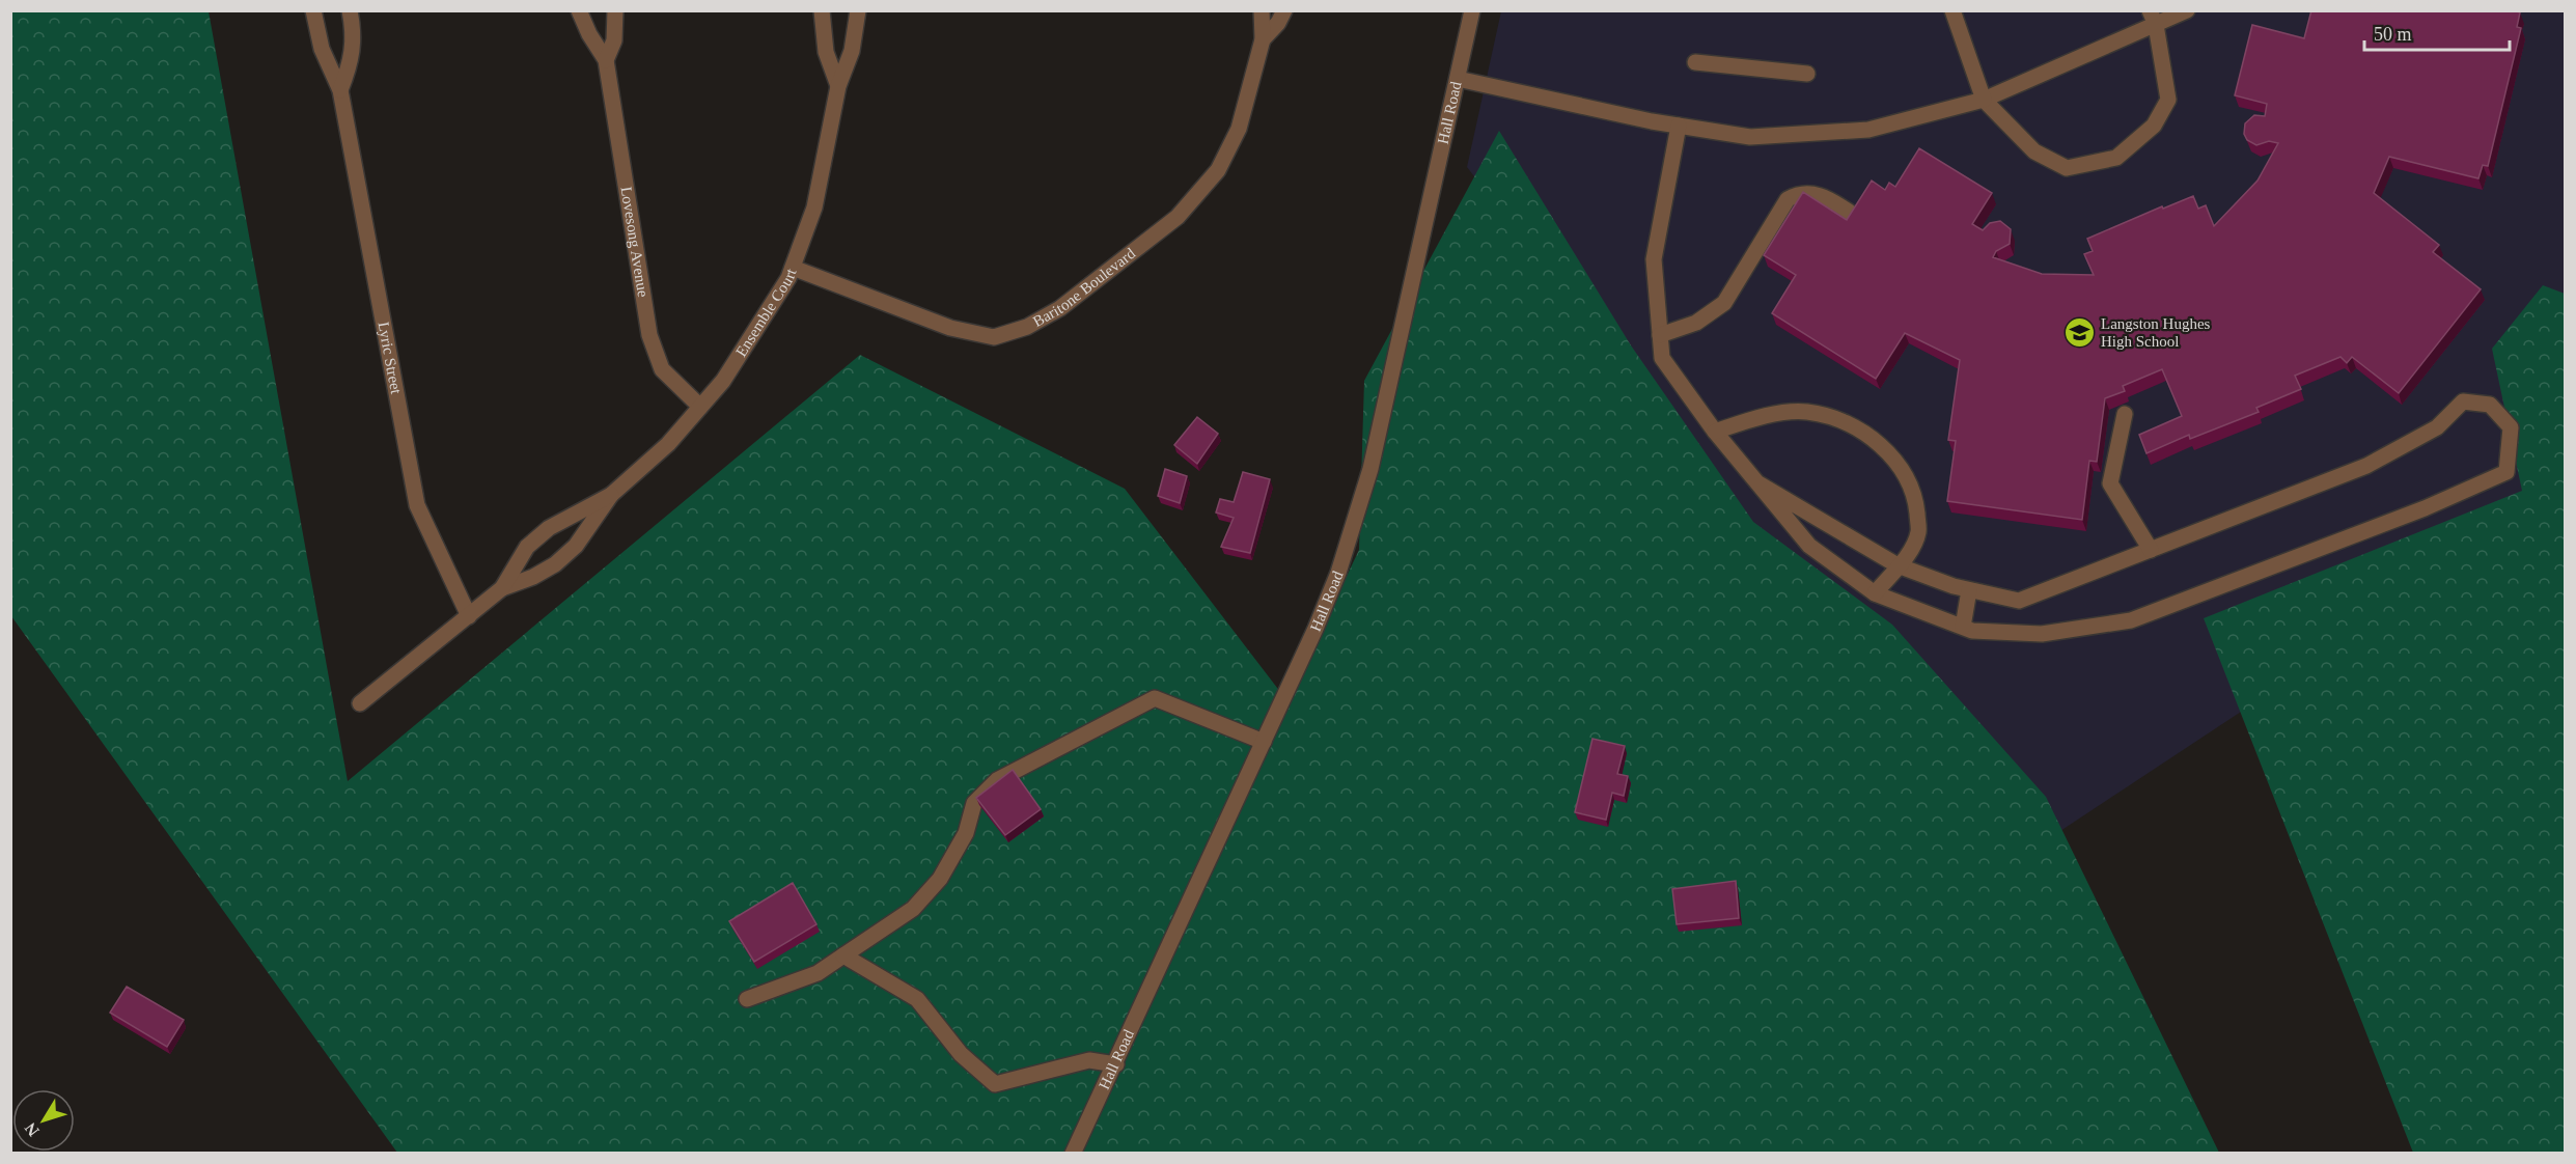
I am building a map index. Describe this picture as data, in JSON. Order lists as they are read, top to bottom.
{
  "streets": {
    "street": [
      "Hall Road",
      "Lovesong Avenue",
      "Baritone Boulevard",
      "Ensemble Court",
      "Lyric Street"
    ]
  },
  "crossings": [
    ["Lovesong Avenue", "Ensemble Court"],
    ["Baritone Boulevard", "Ensemble Court"],
    ["Ensemble Court", "Lyric Street"]
  ],
  "places": {
    "school or university": ["Langston Hughes High School"]
  },
  "scale_bar": "50 m",
  "north": "bottom left"
}
